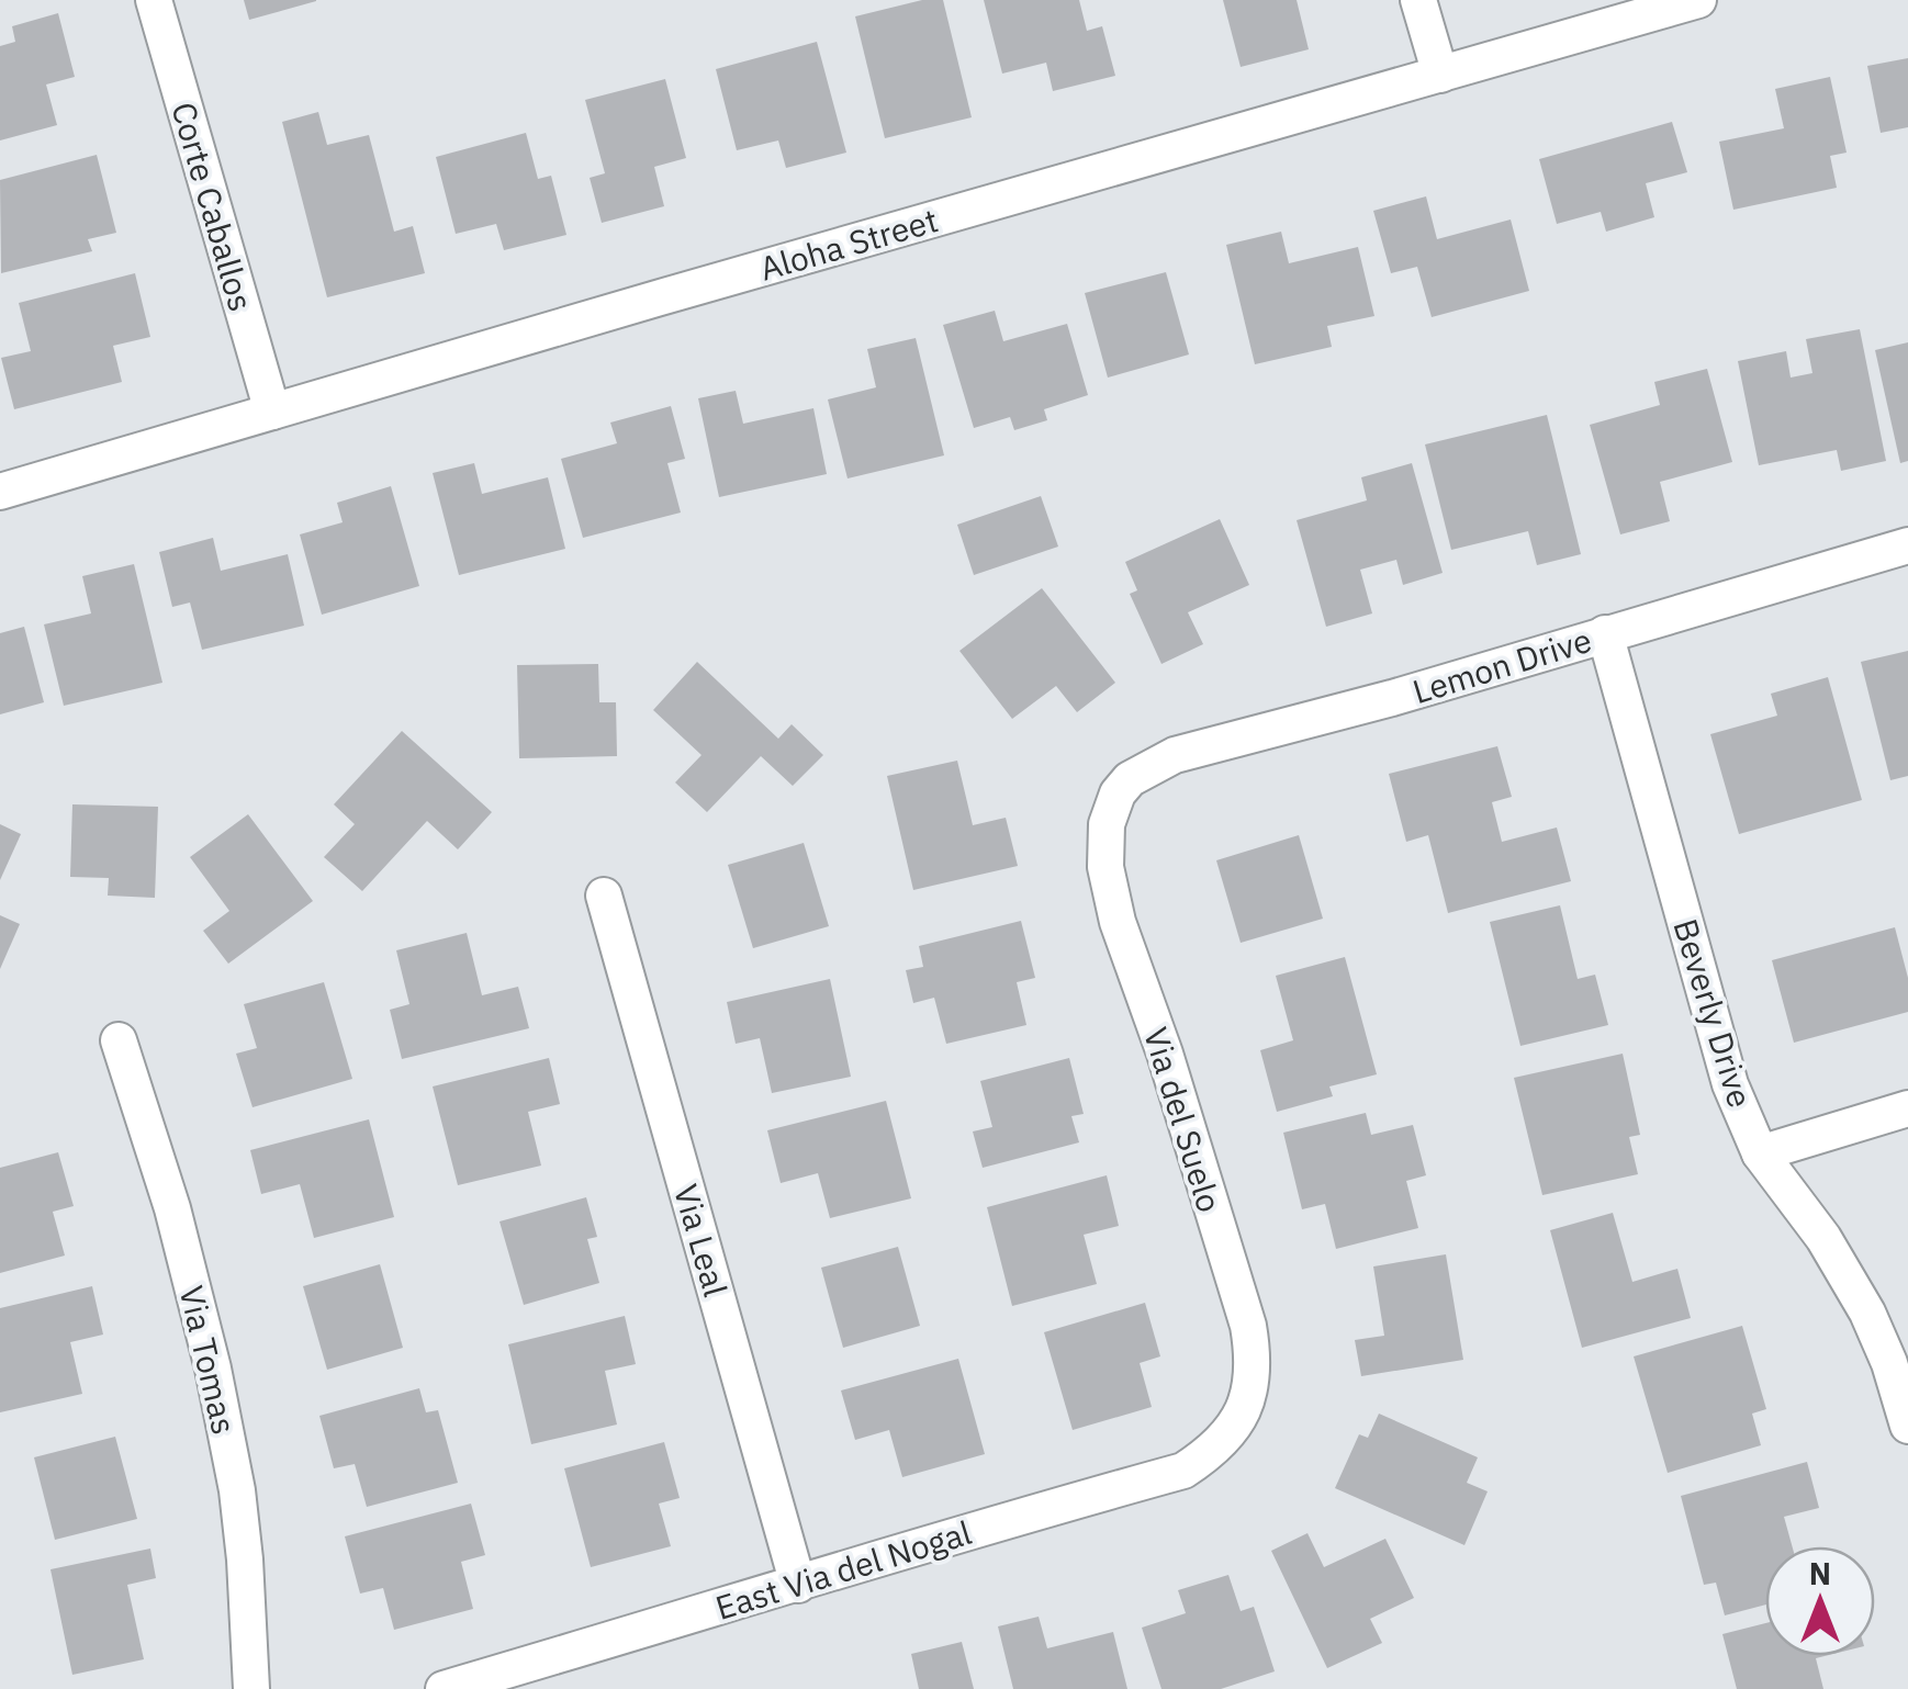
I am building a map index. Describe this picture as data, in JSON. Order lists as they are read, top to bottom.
{
  "streets": {
    "street": [
      "Corte Caballos",
      "Aloha Street",
      "Lemon Drive",
      "Beverly Drive",
      "Via del Suelo",
      "Via Leal",
      "Via Tomas",
      "East Via del Nogal"
    ]
  },
  "crossings": [
    ["Corte Caballos", "Aloha Street"],
    ["Lemon Drive", "Beverly Drive"],
    ["Lemon Drive", "Via del Suelo"],
    ["Via del Suelo", "East Via del Nogal"],
    ["Via Leal", "East Via del Nogal"]
  ],
  "north": "top"
}
